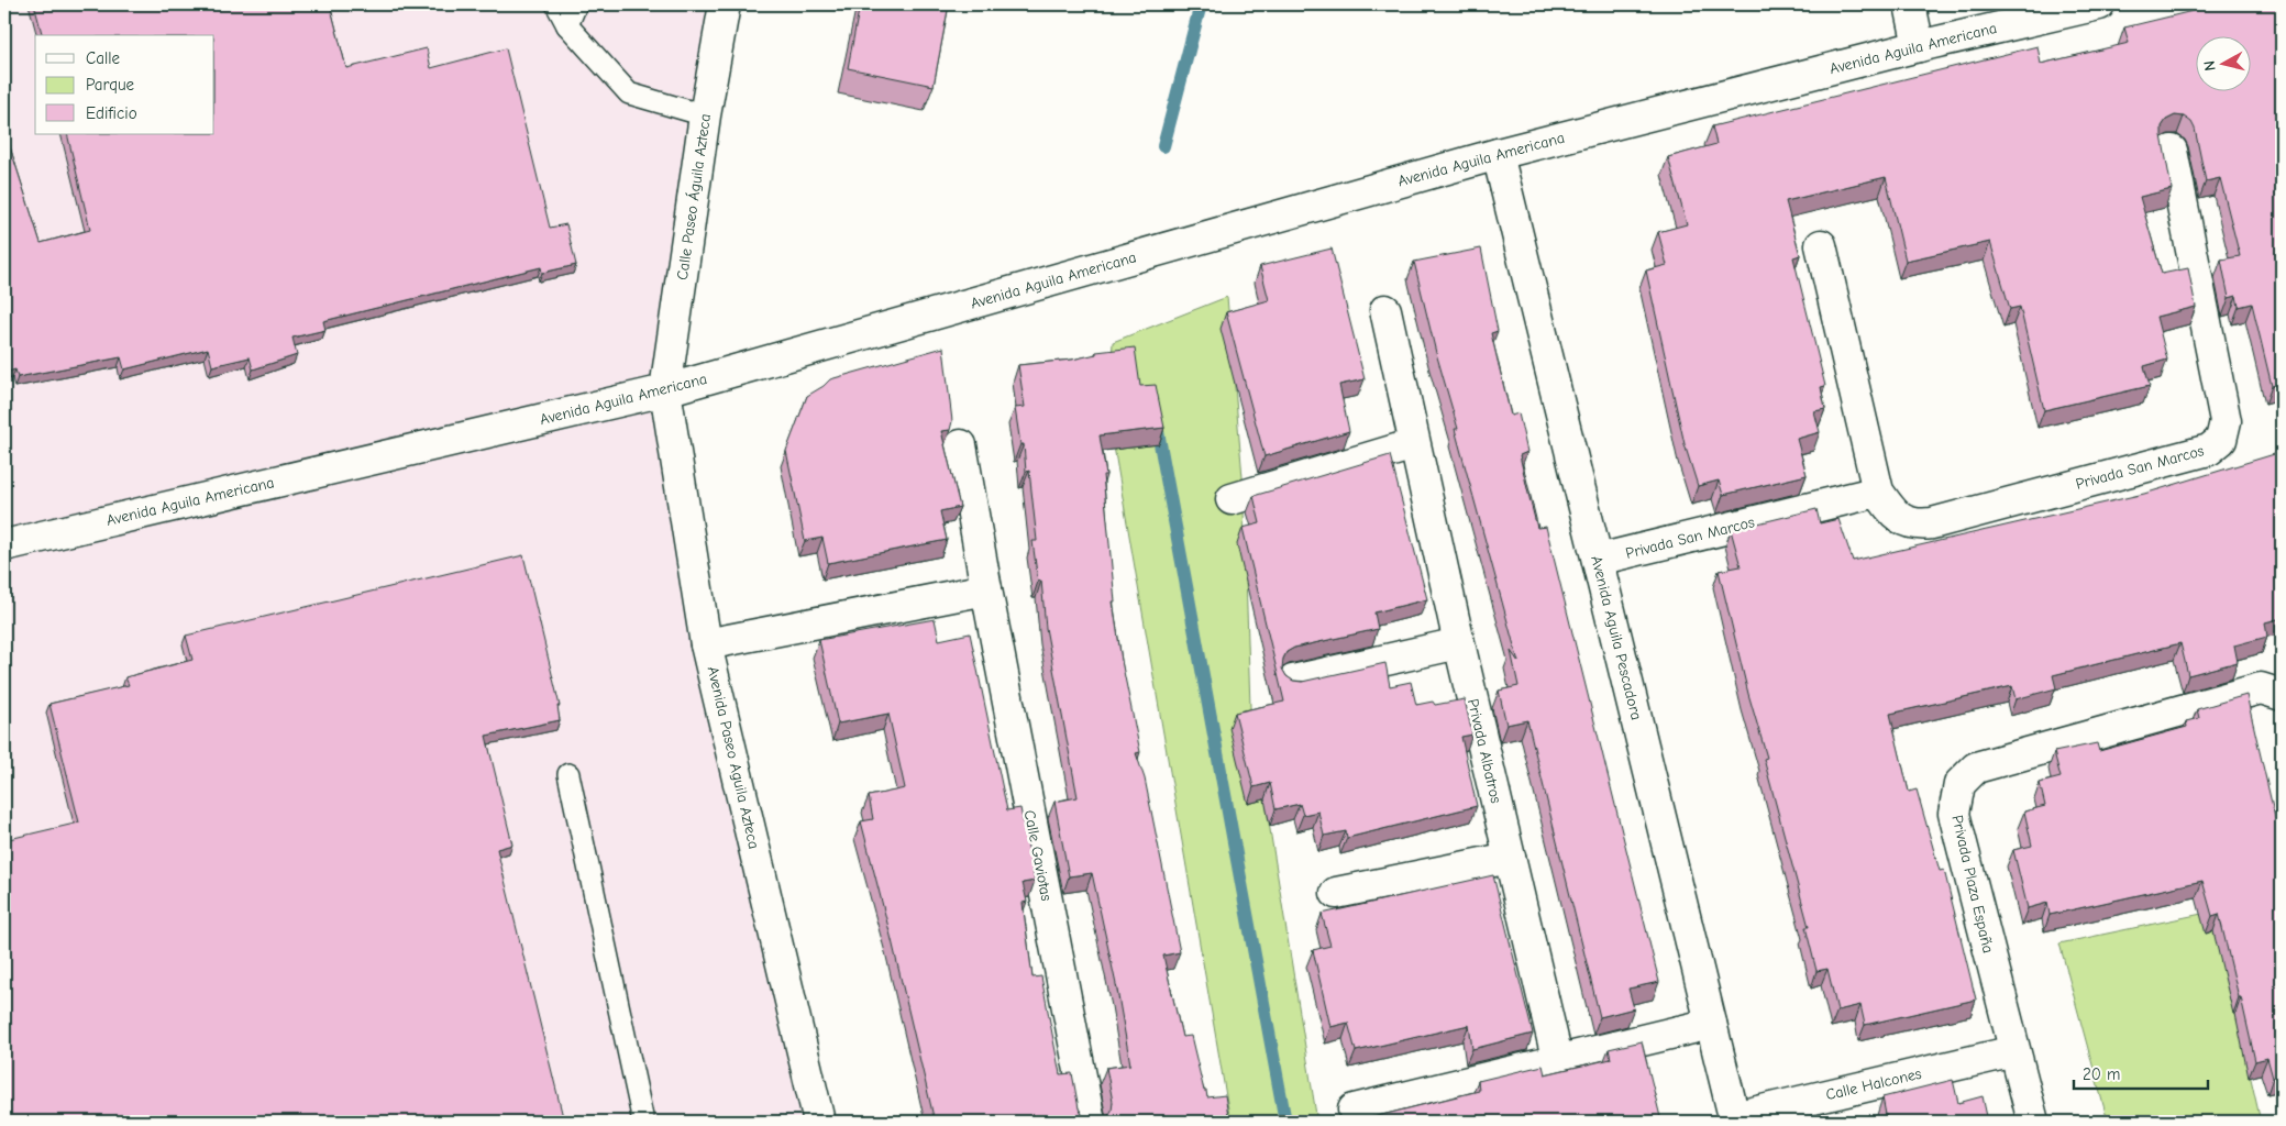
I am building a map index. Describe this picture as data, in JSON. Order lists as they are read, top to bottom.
{
  "streets": {
    "street": [
      "Avenida Aguila Americana",
      "Calle Paseo Águila Azteca",
      "Privada San Marcos",
      "Avenida Aguila Pescadora",
      "Privada Albatros",
      "Avenida Paseo Aguila Azteca",
      "Calle Gaviotas",
      "Privada Plaza España",
      "Calle Halcones"
    ]
  },
  "crossings": [
    ["Avenida Aguila Americana", "Calle Paseo Águila Azteca"],
    ["Avenida Aguila Americana", "Avenida Aguila Pescadora"],
    ["Avenida Aguila Americana", "Avenida Paseo Aguila Azteca"],
    ["Calle Paseo Águila Azteca", "Avenida Paseo Aguila Azteca"],
    ["Privada San Marcos", "Avenida Aguila Pescadora"],
    ["Avenida Aguila Pescadora", "Calle Halcones"],
    ["Privada Plaza España", "Calle Halcones"]
  ],
  "legend": ["Calle", "Parque", "Edificio"],
  "scale_bar": "20 m",
  "north": "left"
}
